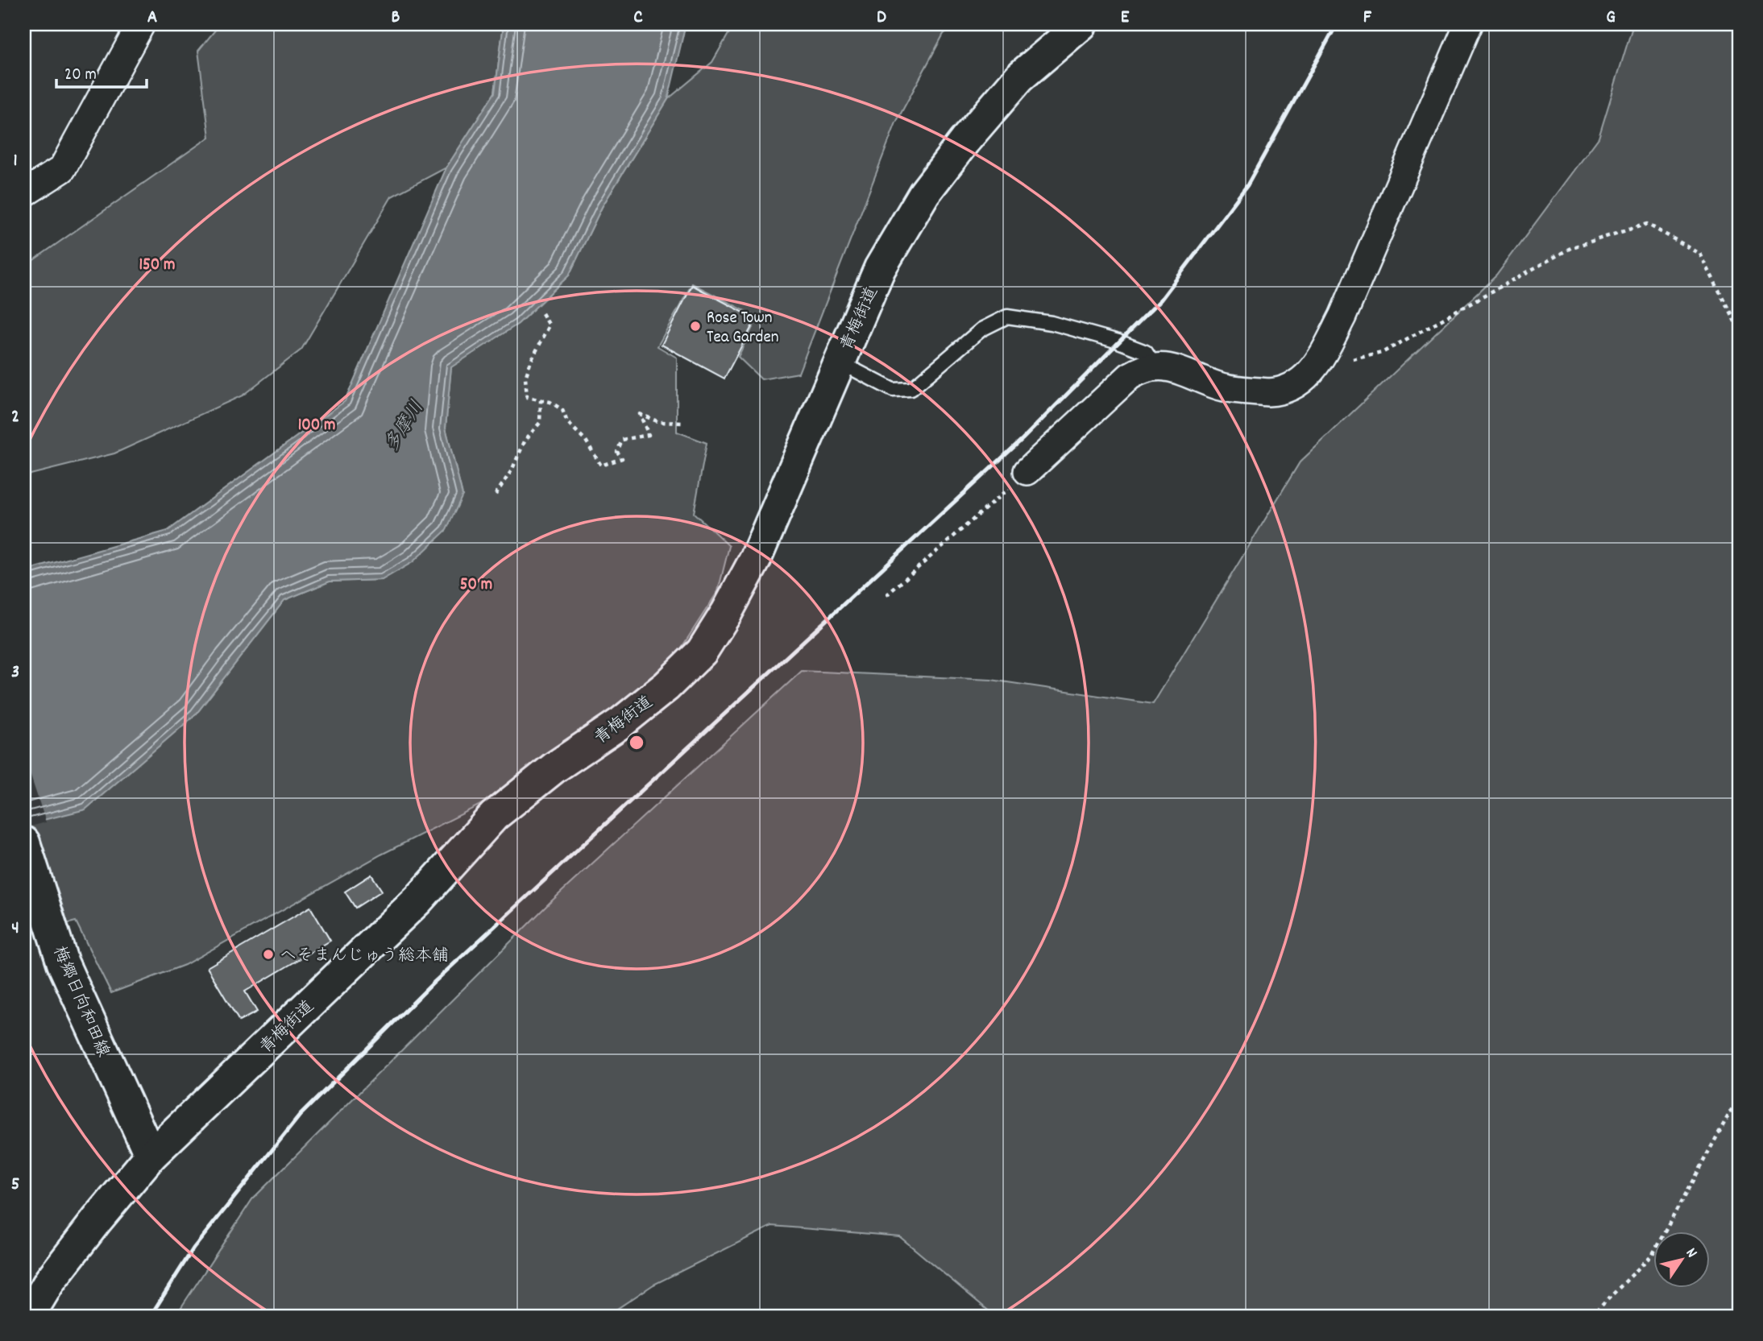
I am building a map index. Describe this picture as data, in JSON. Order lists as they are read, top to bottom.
{
  "streets": {
    "main road": ["青梅街道", "梅郷日向和田線"]
  },
  "crossings": [
    ["青梅街道", "梅郷日向和田線"]
  ],
  "water": ["多摩川"],
  "places": ["Rose Town Tea Garden", "へそまんじゅう総本舗"],
  "scale_bar": "20 m",
  "north": "top right",
  "grid": {
    "columns": [
      "A",
      "B",
      "C",
      "D",
      "E",
      "F",
      "G"
    ],
    "rows": [
      "1",
      "2",
      "3",
      "4",
      "5"
    ]
  },
  "rings": ["150 m", "100 m", "50 m"]
}
